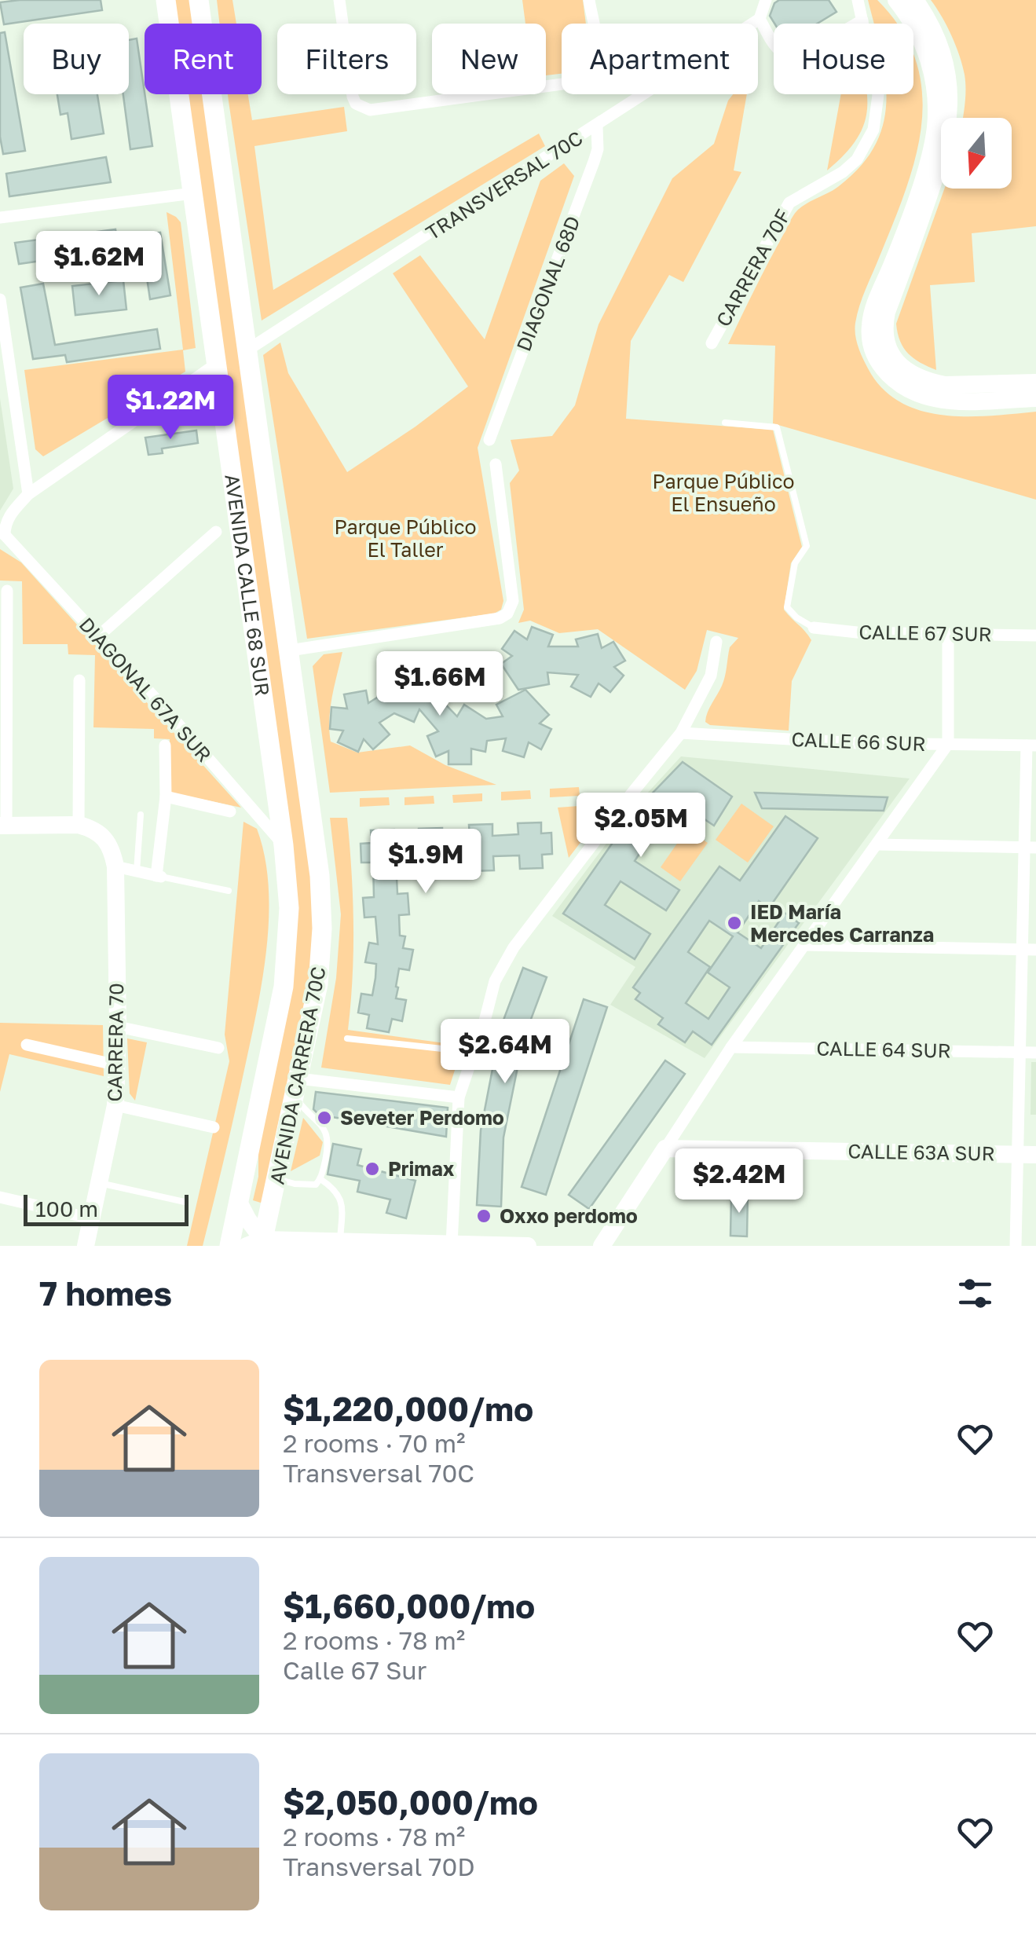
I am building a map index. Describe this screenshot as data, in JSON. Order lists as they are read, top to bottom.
{
  "streets": {
    "main road": ["AVENIDA CALLE 68 SUR", "AVENIDA CARRERA 70C"],
    "street": [
      "TRANSVERSAL 70C",
      "CARRERA 70F",
      "DIAGONAL 68D",
      "CALLE 67 SUR",
      "DIAGONAL 67A SUR",
      "CALLE 66 SUR",
      "CARRERA 70",
      "CALLE 64 SUR",
      "CALLE 63A SUR"
    ]
  },
  "crossings": [
    ["TRANSVERSAL 70C", "DIAGONAL 68D"],
    ["TRANSVERSAL 70C", "AVENIDA CALLE 68 SUR"],
    ["AVENIDA CALLE 68 SUR", "DIAGONAL 67A SUR"],
    ["AVENIDA CALLE 68 SUR", "AVENIDA CARRERA 70C"],
    ["DIAGONAL 67A SUR", "AVENIDA CARRERA 70C"]
  ],
  "parks": ["Parque Público El Ensueño", "Parque Público El Taller"],
  "places": [
    "IED María Mercedes Carranza",
    "Seveter Perdomo",
    "Primax",
    "Oxxo perdomo"
  ],
  "scale_bar": "100 m",
  "north": "bottom",
  "page": {
    "chip": [
      "Buy",
      "Rent",
      "Filters",
      "New",
      "Apartment",
      "House"
    ],
    "price": [
      "$1.62M",
      "$1.22M",
      "$1.66M",
      "$2.05M",
      "$1.9M",
      "$2.64M",
      "$2.42M"
    ],
    "scale": "100 m",
    "heading": "7 homes",
    "list": [
      {
        "name": "$1,220,000/mo",
        "note": "2 rooms · 70 m² · Transversal 70C"
      },
      {
        "name": "$1,660,000/mo",
        "note": "2 rooms · 78 m² · Calle 67 Sur"
      },
      {
        "name": "$2,050,000/mo",
        "note": "2 rooms · 78 m² · Transversal 70D"
      }
    ]
  }
}
